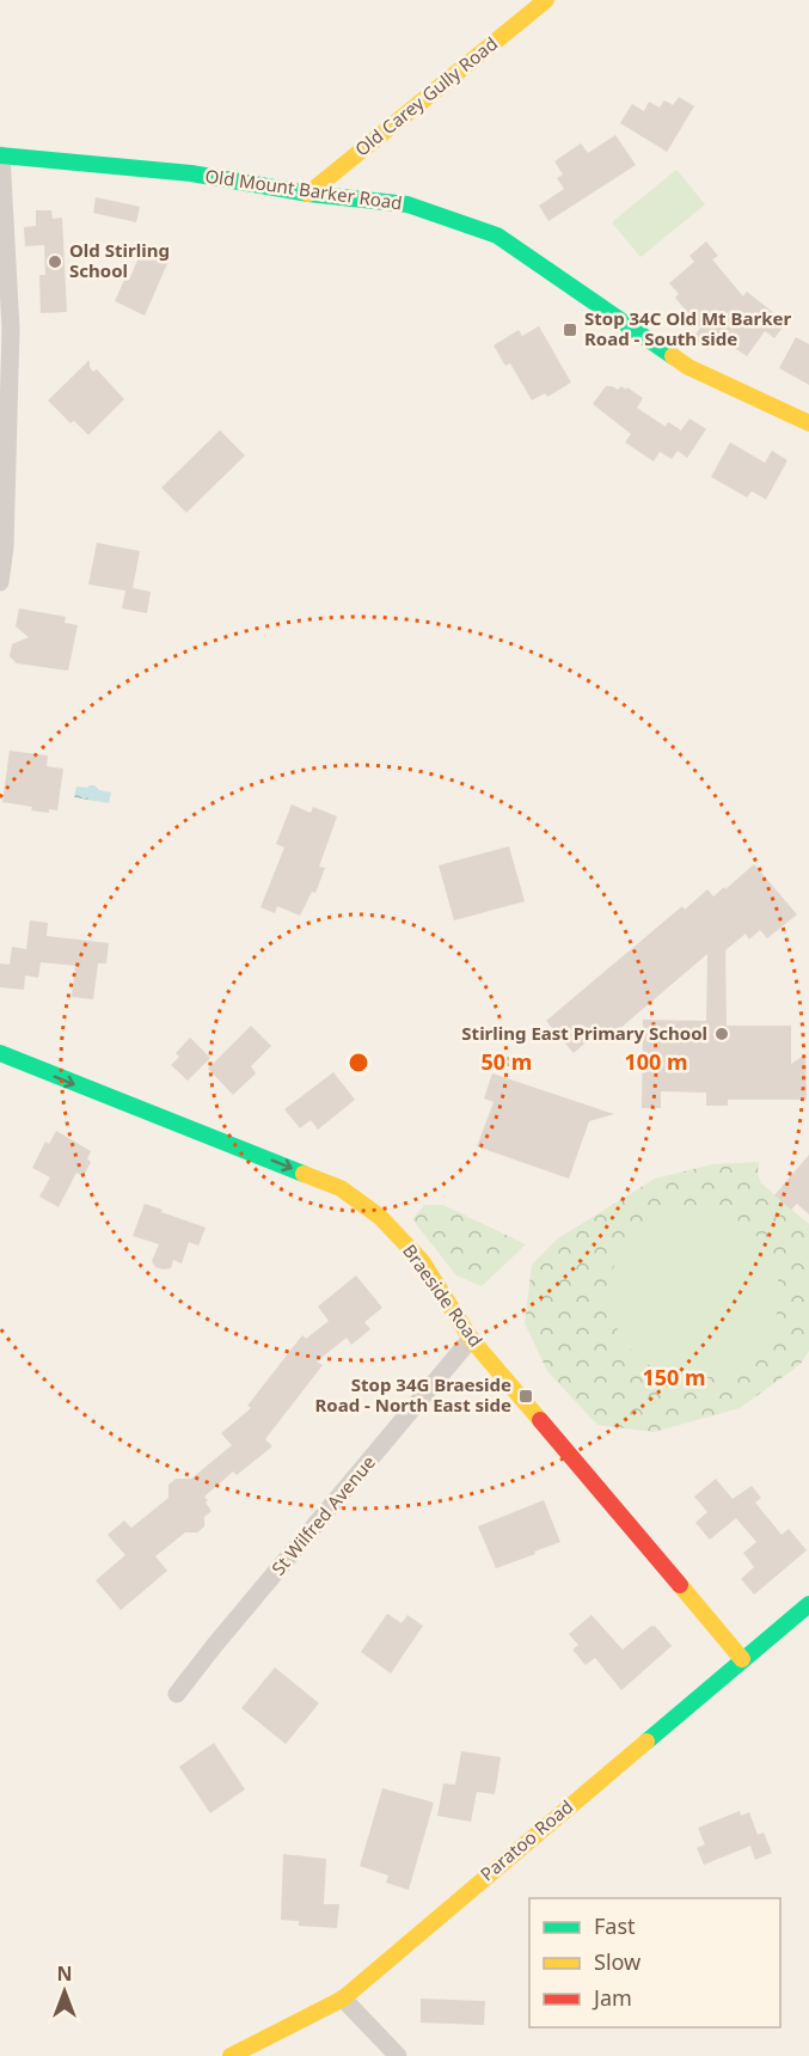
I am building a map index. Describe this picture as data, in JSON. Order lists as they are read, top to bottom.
{
  "streets": {
    "street": [
      "Old Carey Gully Road",
      "Old Mount Barker Road",
      "Braeside Road",
      "St Wilfred Avenue",
      "Paratoo Road"
    ]
  },
  "crossings": [
    ["Old Carey Gully Road", "Old Mount Barker Road"],
    ["Braeside Road", "St Wilfred Avenue"],
    ["Braeside Road", "Paratoo Road"]
  ],
  "one_way": ["Braeside Road"],
  "places": {
    "other": ["Old Stirling School", "Stirling East Primary School"],
    "transit": ["Stop 34C Old Mt Barker Road - South side", "Stop 34G Braeside Road - North East side"]
  },
  "legend": ["Fast", "Slow", "Jam"],
  "north": "top",
  "rings": ["50 m", "100 m", "150 m"]
}
